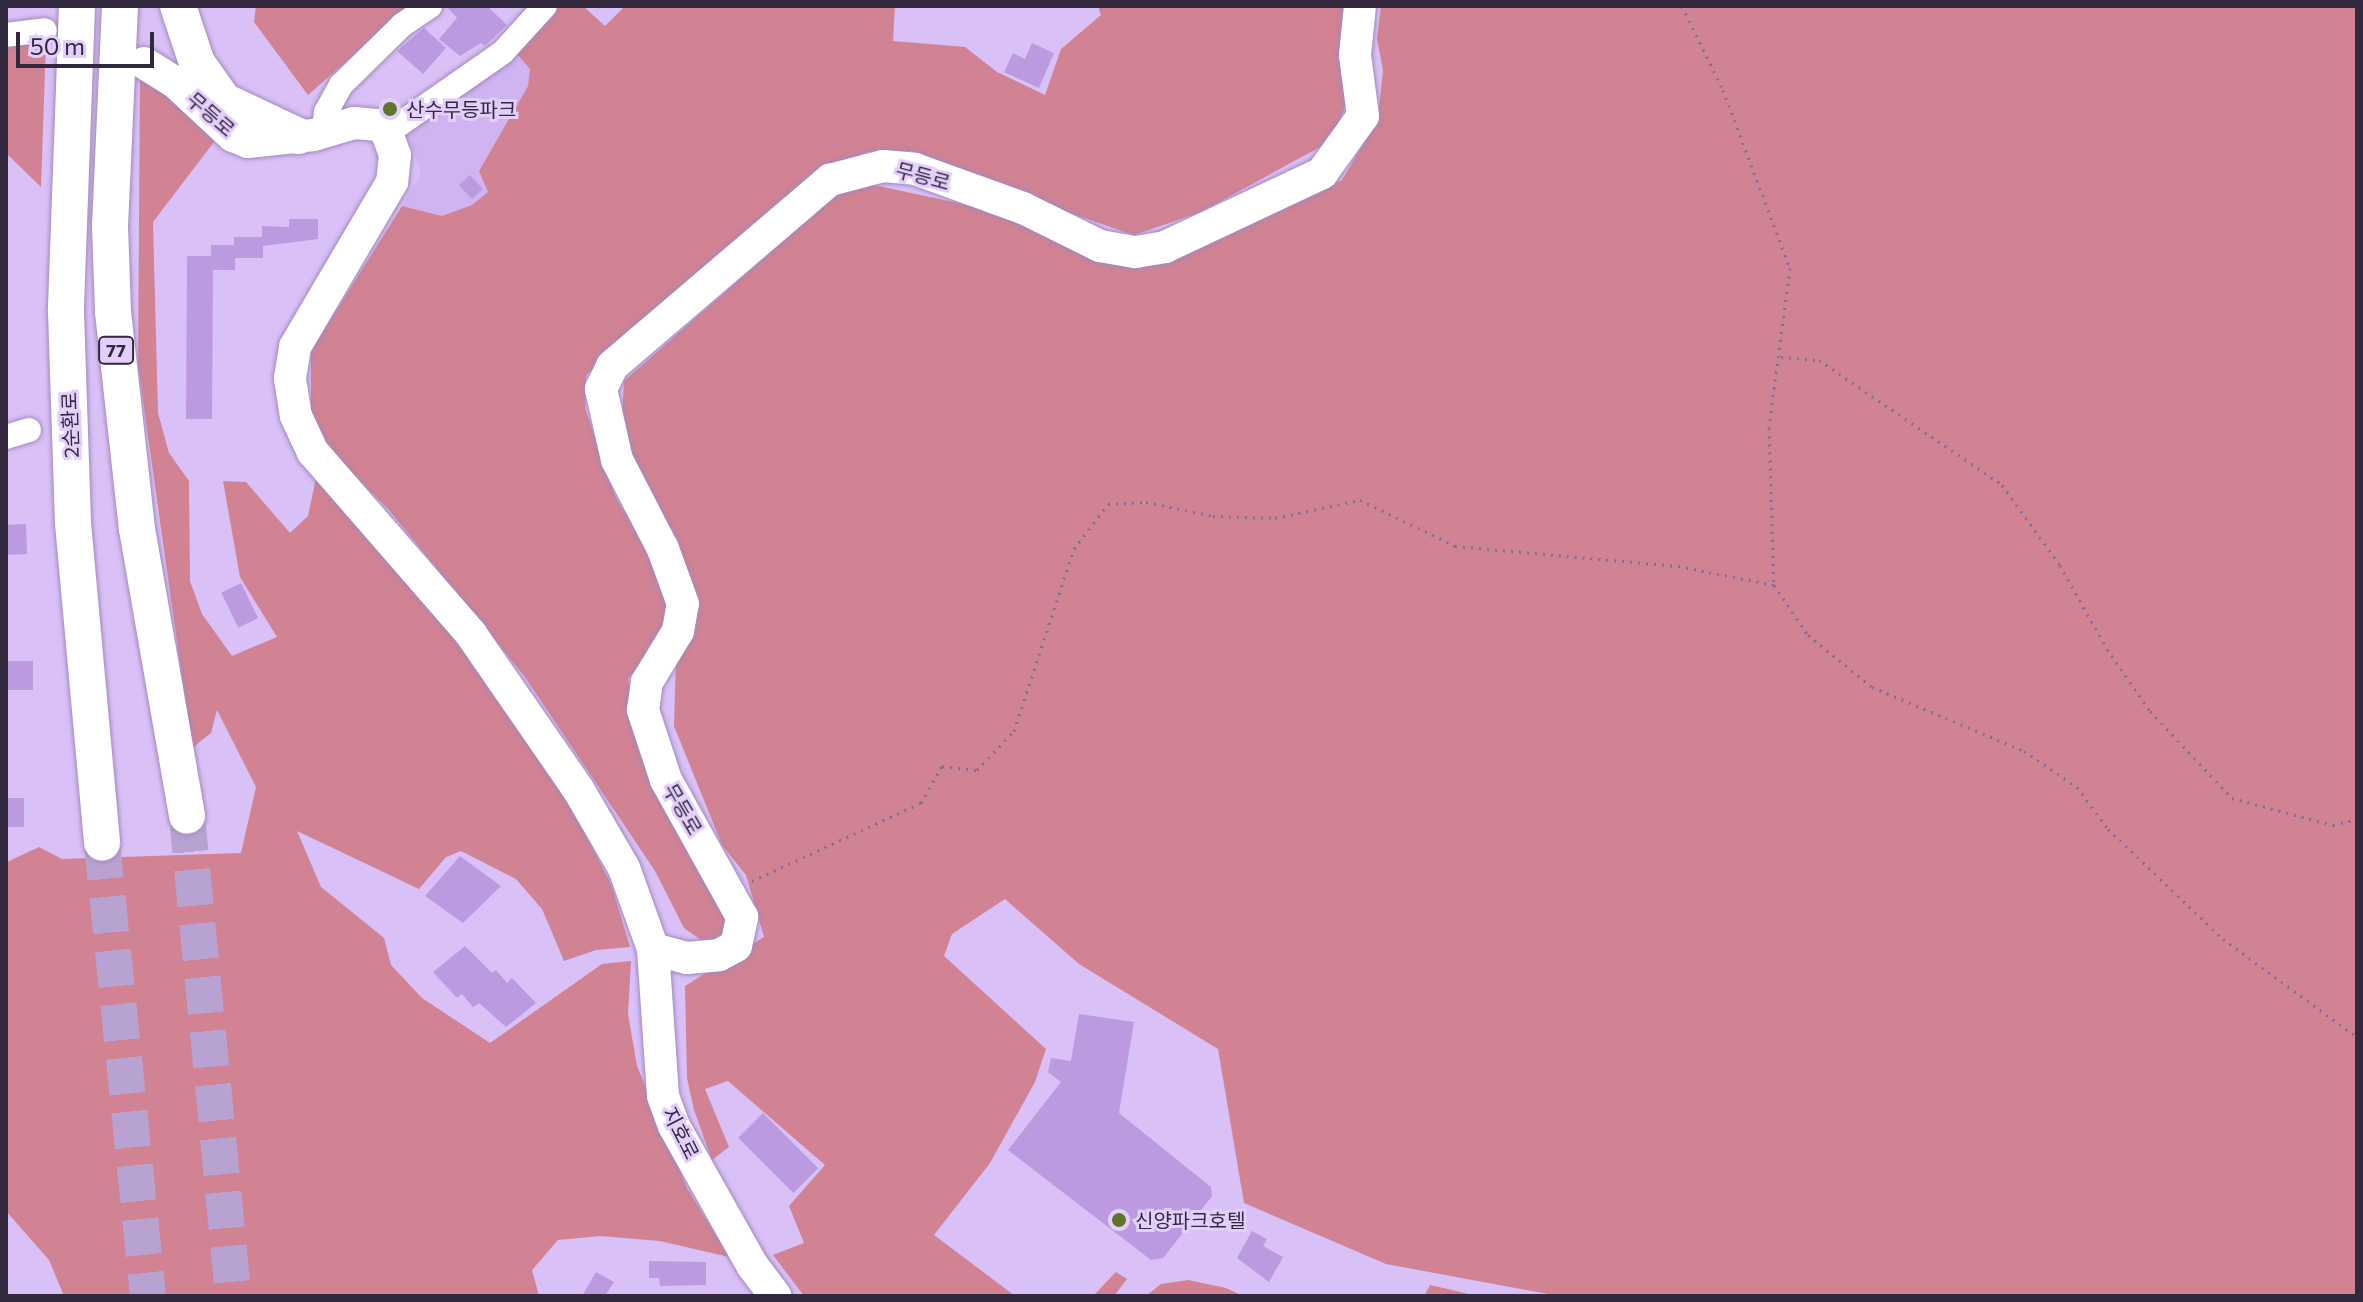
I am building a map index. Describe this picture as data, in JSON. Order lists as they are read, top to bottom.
{
  "streets": {
    "highway": ["77", "2순환로"],
    "main road": ["무등로", "지호로"]
  },
  "crossings": [
    ["무등로", "77"],
    ["무등로", "지호로"]
  ],
  "places": ["산수무등파크", "신양파크호텔"],
  "scale_bar": "50 m"
}
